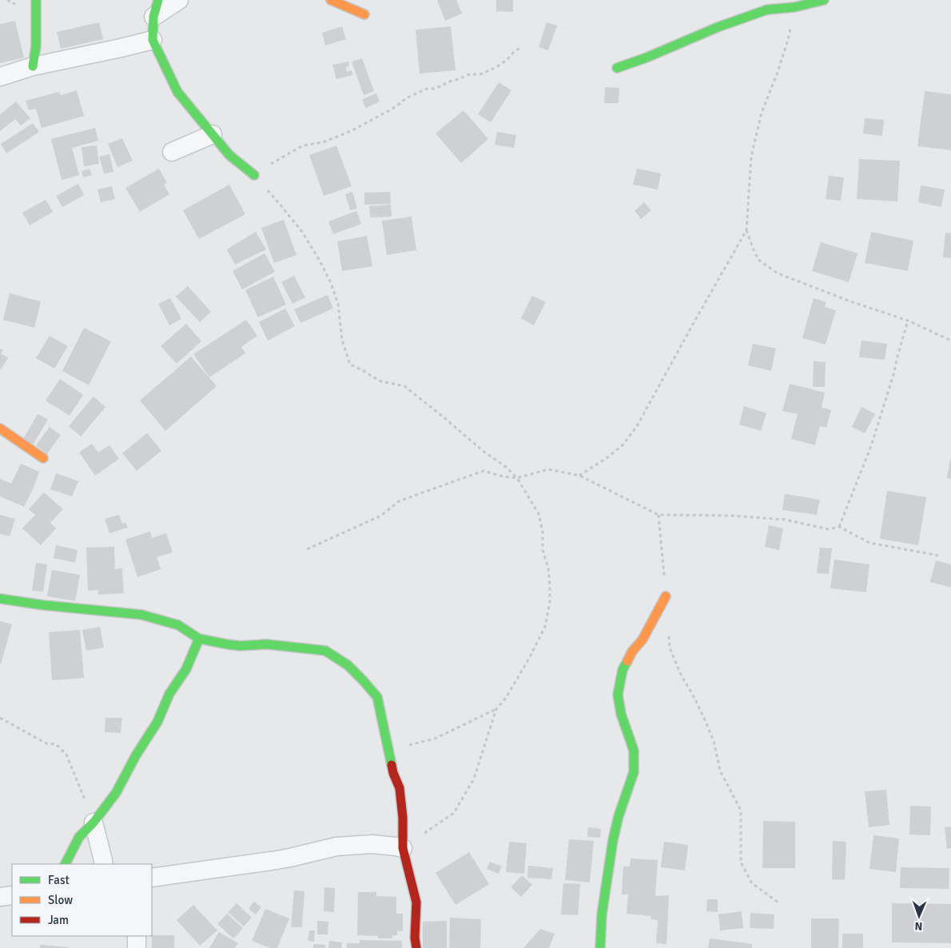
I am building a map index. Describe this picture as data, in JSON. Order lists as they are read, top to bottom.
{
  "legend": ["Fast", "Slow", "Jam"],
  "north": "bottom"
}
